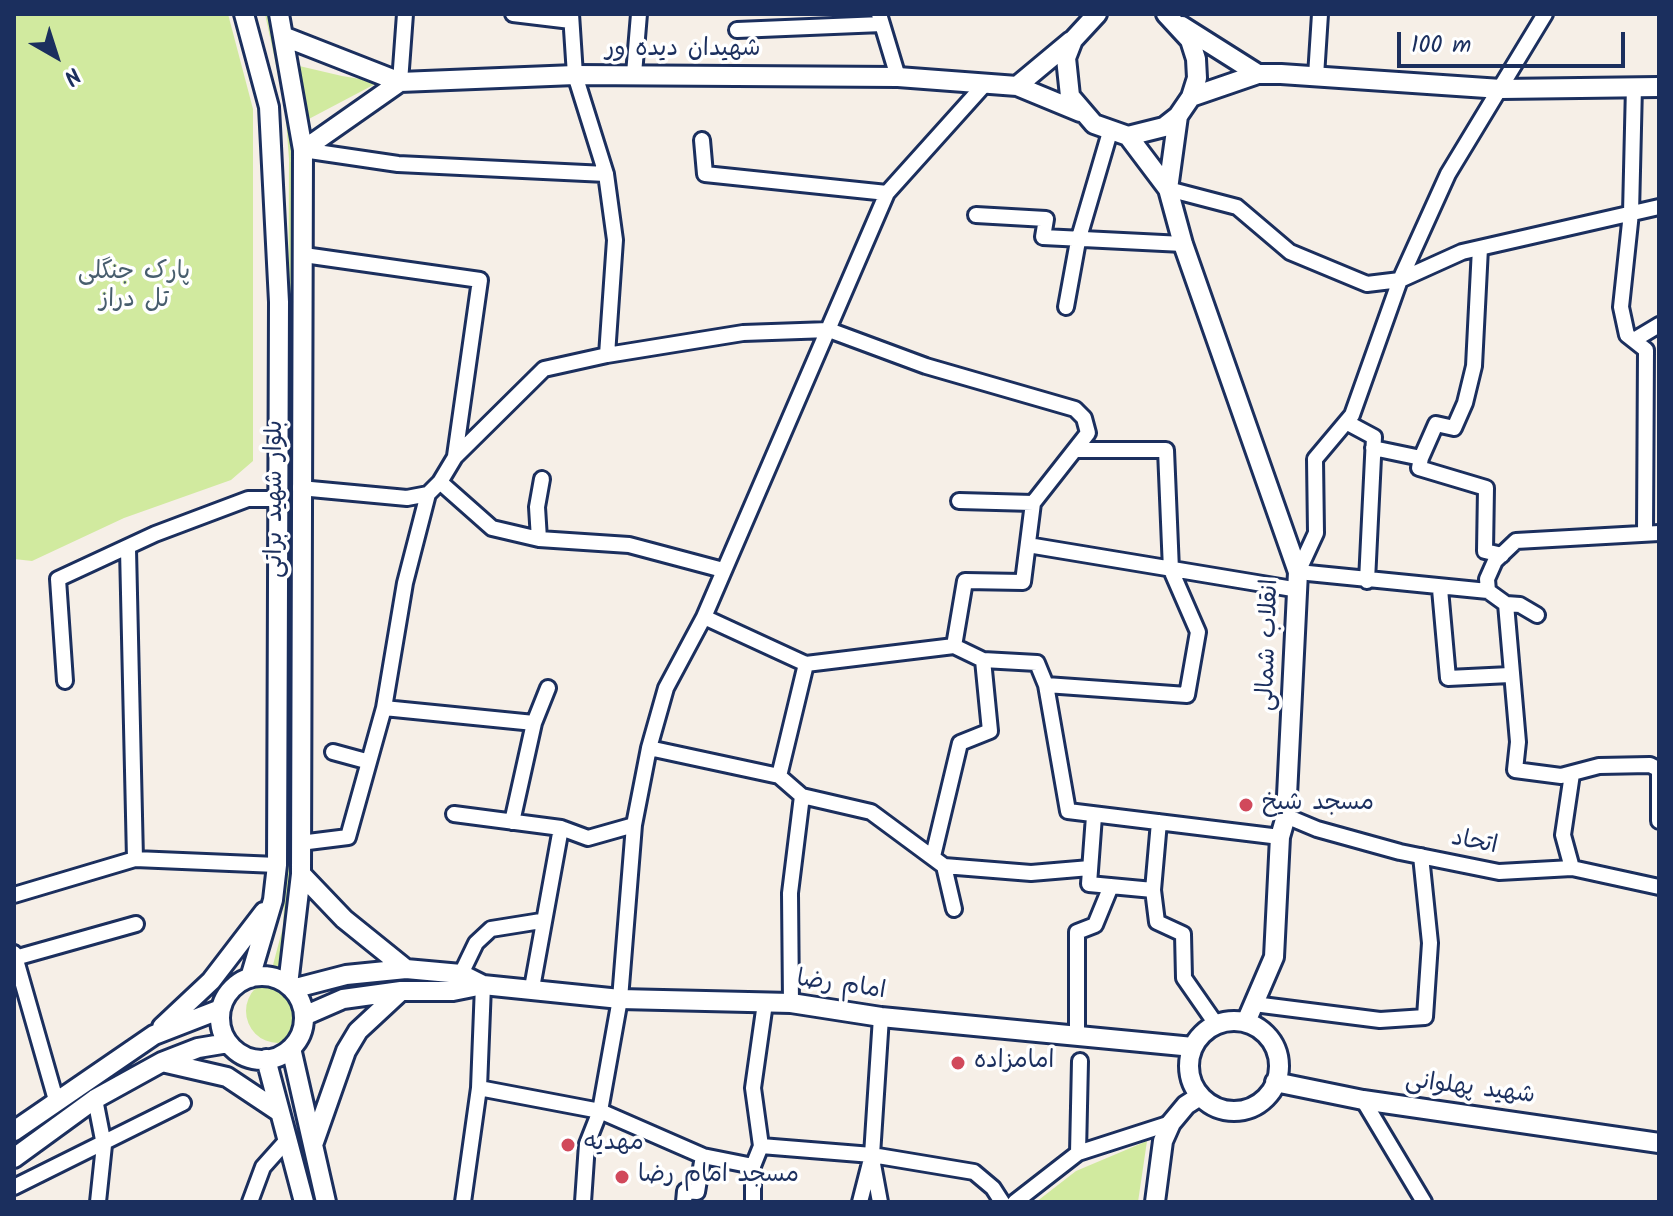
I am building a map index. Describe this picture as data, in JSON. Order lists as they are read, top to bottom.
{
  "streets": {
    "main road": [
      "شهیدان دیده ور",
      "بلوار شهید براتی",
      "انقلاب شمالی",
      "امام رضا",
      "شهید پهلوانی"
    ],
    "street": ["اتحاد"]
  },
  "crossings": [
    ["شهیدان دیده ور", "بلوار شهید براتی"],
    ["شهیدان دیده ور", "انقلاب شمالی"],
    ["بلوار شهید براتی", "امام رضا"],
    ["انقلاب شمالی", "اتحاد"],
    ["انقلاب شمالی", "امام رضا"],
    ["انقلاب شمالی", "شهید پهلوانی"],
    ["امام رضا", "شهید پهلوانی"]
  ],
  "parks": ["پارک جنگلی تل دراز"],
  "places": [
    "مسجد شیخ",
    "امامزاده",
    "مهدیه",
    "مسجد امام رضا"
  ],
  "scale_bar": "100 m",
  "north": "bottom right"
}
